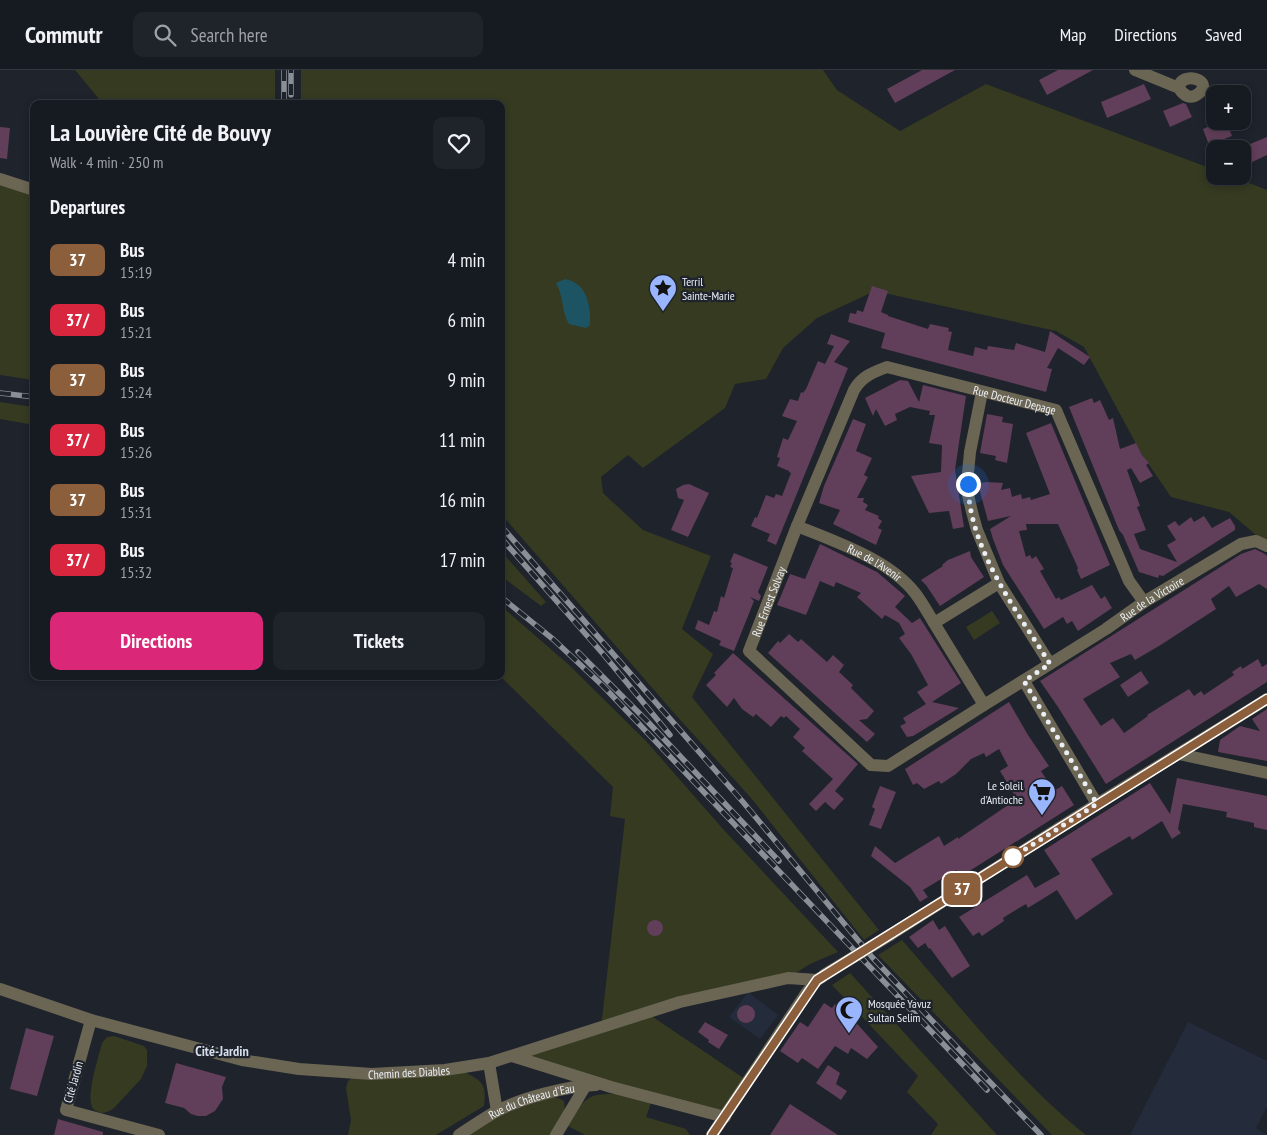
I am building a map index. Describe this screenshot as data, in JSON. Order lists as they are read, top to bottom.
{
  "streets": {
    "street": [
      "Rue Docteur Depage",
      "Rue de l'Avenir",
      "Rue de la Victoire",
      "Rue Ernest Solvay",
      "Chemin des Diables",
      "Cité Jardin",
      "Rue du Château d'Eau"
    ]
  },
  "crossings": [
    ["Rue Docteur Depage", "Rue de la Victoire"],
    ["Rue Docteur Depage", "Rue Ernest Solvay"],
    ["Rue de l'Avenir", "Rue de la Victoire"],
    ["Rue de l'Avenir", "Rue Ernest Solvay"],
    ["Rue de la Victoire", "Rue Ernest Solvay"],
    ["Chemin des Diables", "Cité Jardin"]
  ],
  "districts": ["Cité-Jardin"],
  "places": {
    "place": ["Terril Sainte-Marie"],
    "supermarket": ["Le Soleil d'Antioche"],
    "mosque": ["Mosquée Yavuz Sultan Selim"]
  },
  "lines": ["bus line 37"],
  "page": {
    "header": "Commutr",
    "search": "Search here",
    "nav": ["Map", "Directions", "Saved"],
    "on_map": "37",
    "map_buttons": ["+", "−"],
    "heading": [
      ["La Louvière Cité de Bouvy", "Walk · 4 min · 250 m"],
      "Departures"
    ],
    "list": [
      {
        "mark": "37",
        "name": "Bus",
        "note": "15:19",
        "value": "4 min"
      },
      {
        "mark": "37/",
        "name": "Bus",
        "note": "15:21",
        "value": "6 min"
      },
      {
        "mark": "37",
        "name": "Bus",
        "note": "15:24",
        "value": "9 min"
      },
      {
        "mark": "37/",
        "name": "Bus",
        "note": "15:26",
        "value": "11 min"
      },
      {
        "mark": "37",
        "name": "Bus",
        "note": "15:31",
        "value": "16 min"
      },
      {
        "mark": "37/",
        "name": "Bus",
        "note": "15:32",
        "value": "17 min"
      }
    ],
    "buttons": ["Directions", "Tickets"]
  }
}
